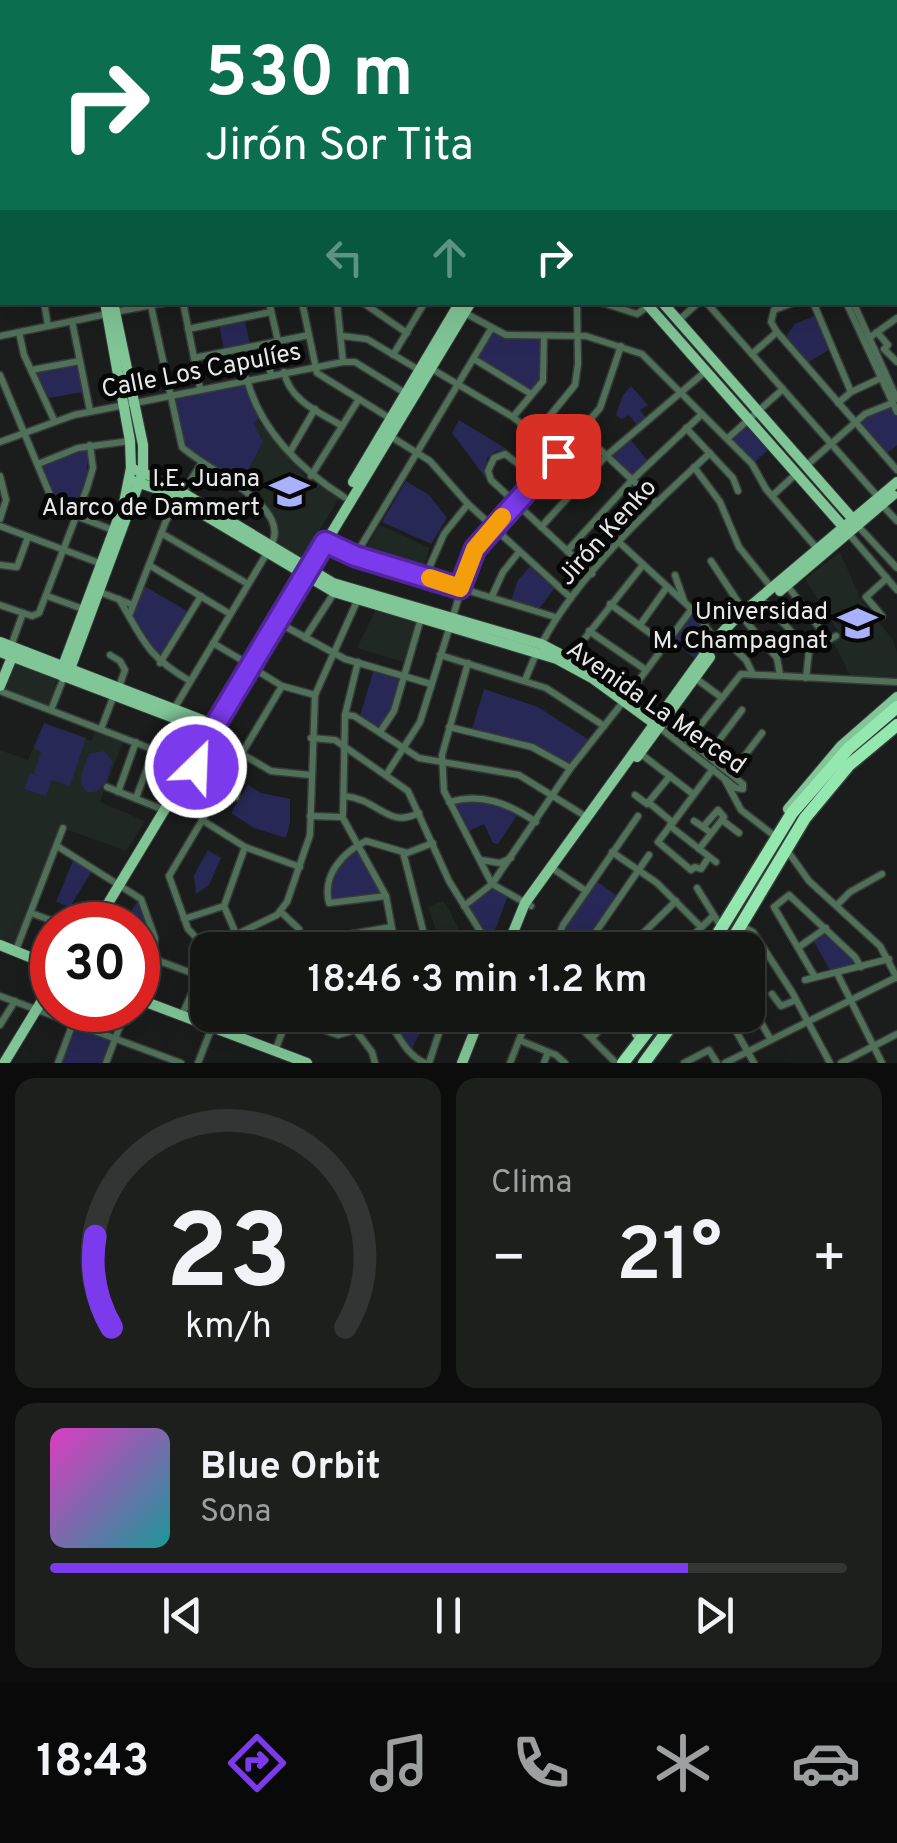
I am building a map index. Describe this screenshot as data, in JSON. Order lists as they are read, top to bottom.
{
  "streets": {
    "main road": ["Avenida La Merced"],
    "street": ["Calle Los Capulíes", "Jirón Kenko"]
  },
  "crossings": [
    ["Jirón Kenko", "Avenida La Merced"]
  ],
  "places": {
    "school or university": ["I.E. Juana Alarco de Dammert", "Universidad M. Champagnat"]
  },
  "page": {
    "turn": ["530 m", "Jirón Sor Tita"],
    "limit": "30",
    "trip": "18:46 · 3 min · 1.2 km",
    "tile": "Clima",
    "heat": ["−", "21°", "+"],
    "song": ["Blue Orbit", "Sona"],
    "tabs": "18:43",
    "gauge": ["23", "km/h"]
  }
}
